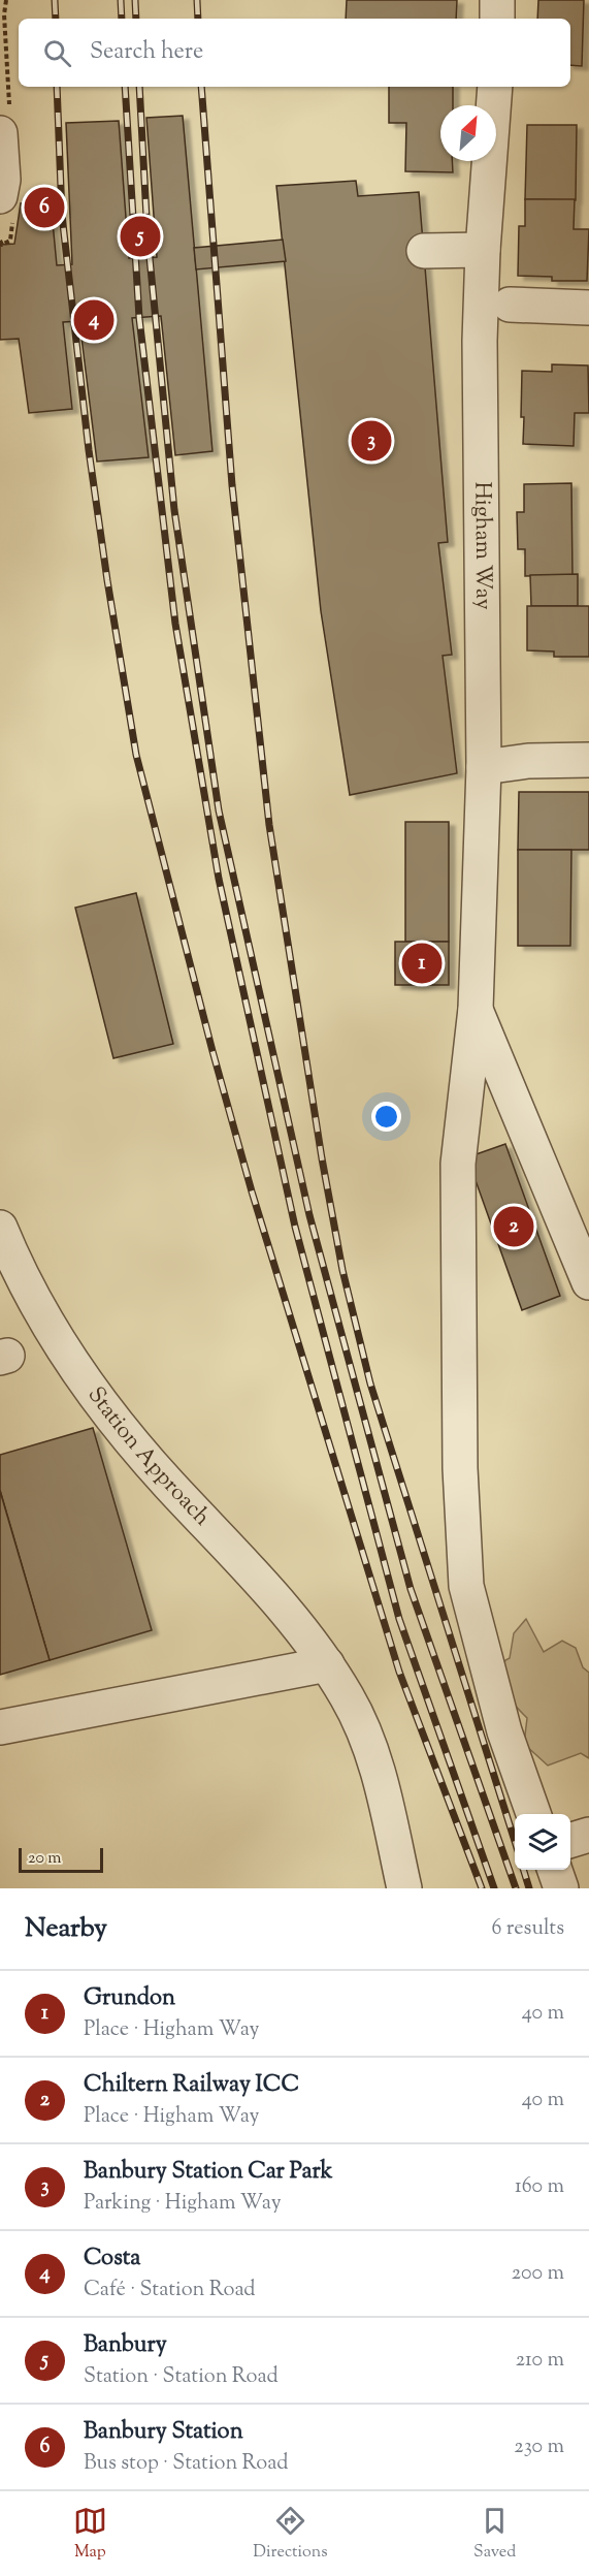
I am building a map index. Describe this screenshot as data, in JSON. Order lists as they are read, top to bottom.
{
  "streets": {
    "street": ["Higham Way", "Station Approach"]
  },
  "scale_bar": "20 m",
  "north": "top right",
  "page": {
    "search": "Search here",
    "pins": [
      "6",
      "5",
      "4",
      "3",
      "1",
      "2"
    ],
    "scale": "20 m",
    "heading": ["Nearby", "6 results"],
    "list": [
      {
        "mark": "1",
        "name": "Grundon",
        "note": "Place · Higham Way",
        "value": "40 m"
      },
      {
        "mark": "2",
        "name": "Chiltern Railway ICC",
        "note": "Place · Higham Way",
        "value": "40 m"
      },
      {
        "mark": "3",
        "name": "Banbury Station Car Park",
        "note": "Parking · Higham Way",
        "value": "160 m"
      },
      {
        "mark": "4",
        "name": "Costa",
        "note": "Café · Station Road",
        "value": "200 m"
      },
      {
        "mark": "5",
        "name": "Banbury",
        "note": "Station · Station Road",
        "value": "210 m"
      },
      {
        "mark": "6",
        "name": "Banbury Station",
        "note": "Bus stop · Station Road",
        "value": "230 m"
      }
    ],
    "nav": ["Map", "Directions", "Saved"]
  }
}
